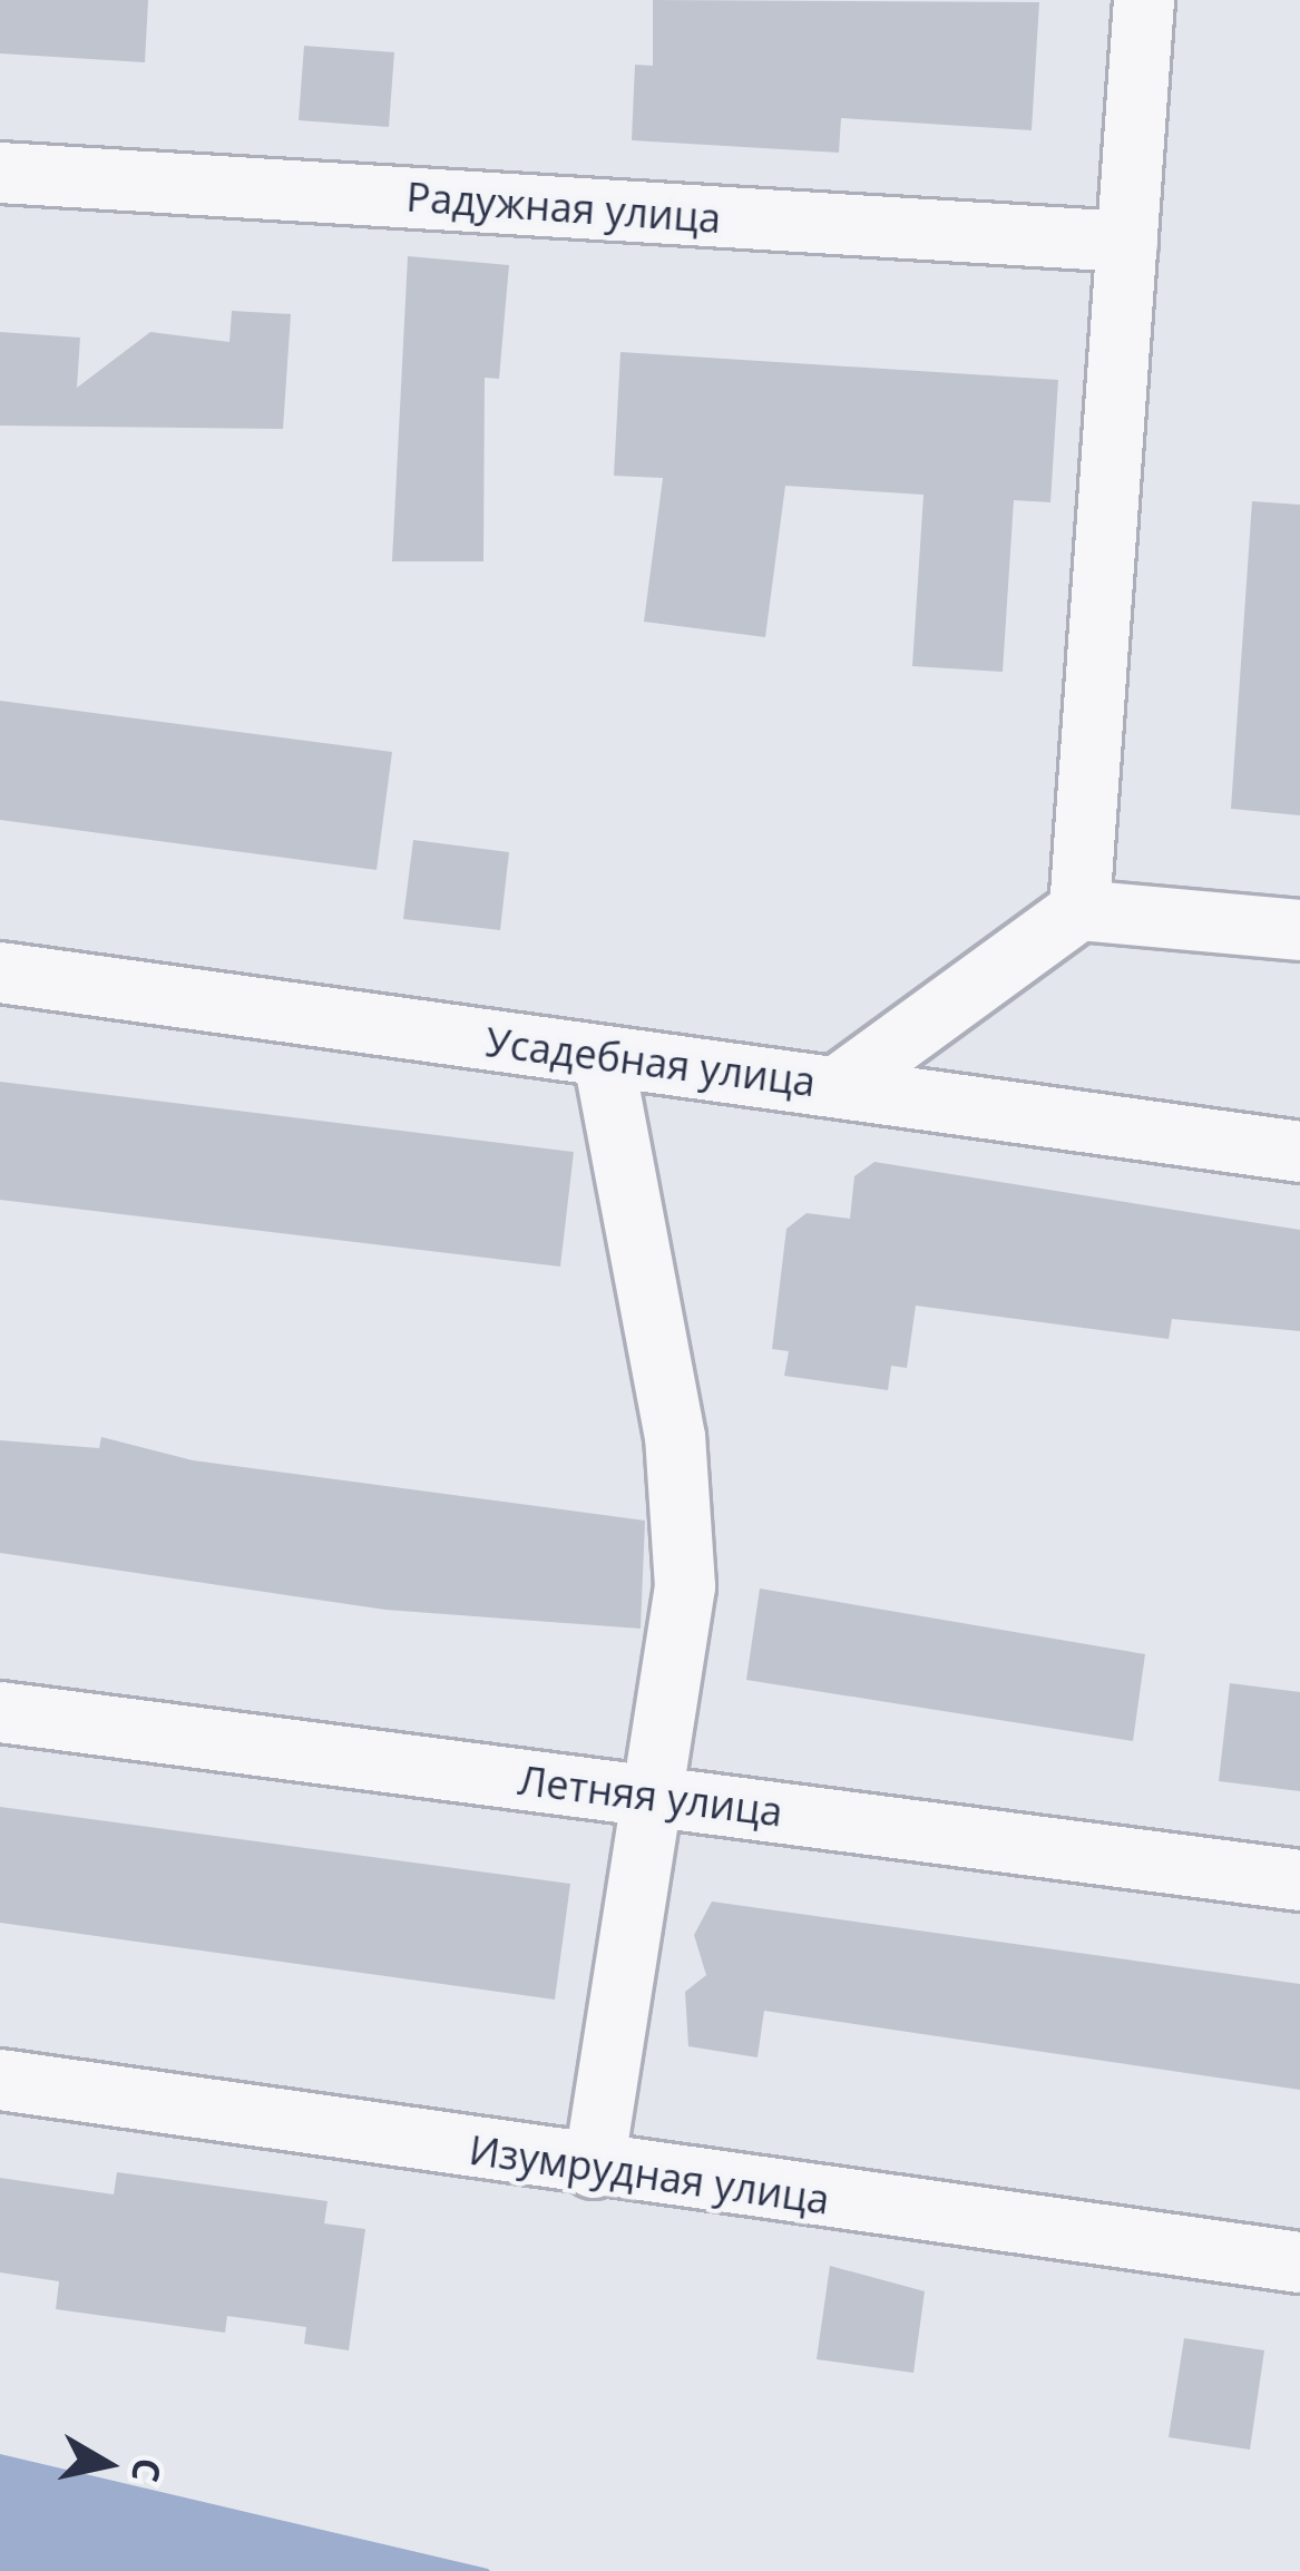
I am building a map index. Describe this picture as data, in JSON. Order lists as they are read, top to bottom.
{
  "streets": {
    "street": [
      "Радужная улица",
      "Усадебная улица",
      "Летняя улица",
      "Изумрудная улица"
    ]
  },
  "north": "right"
}
